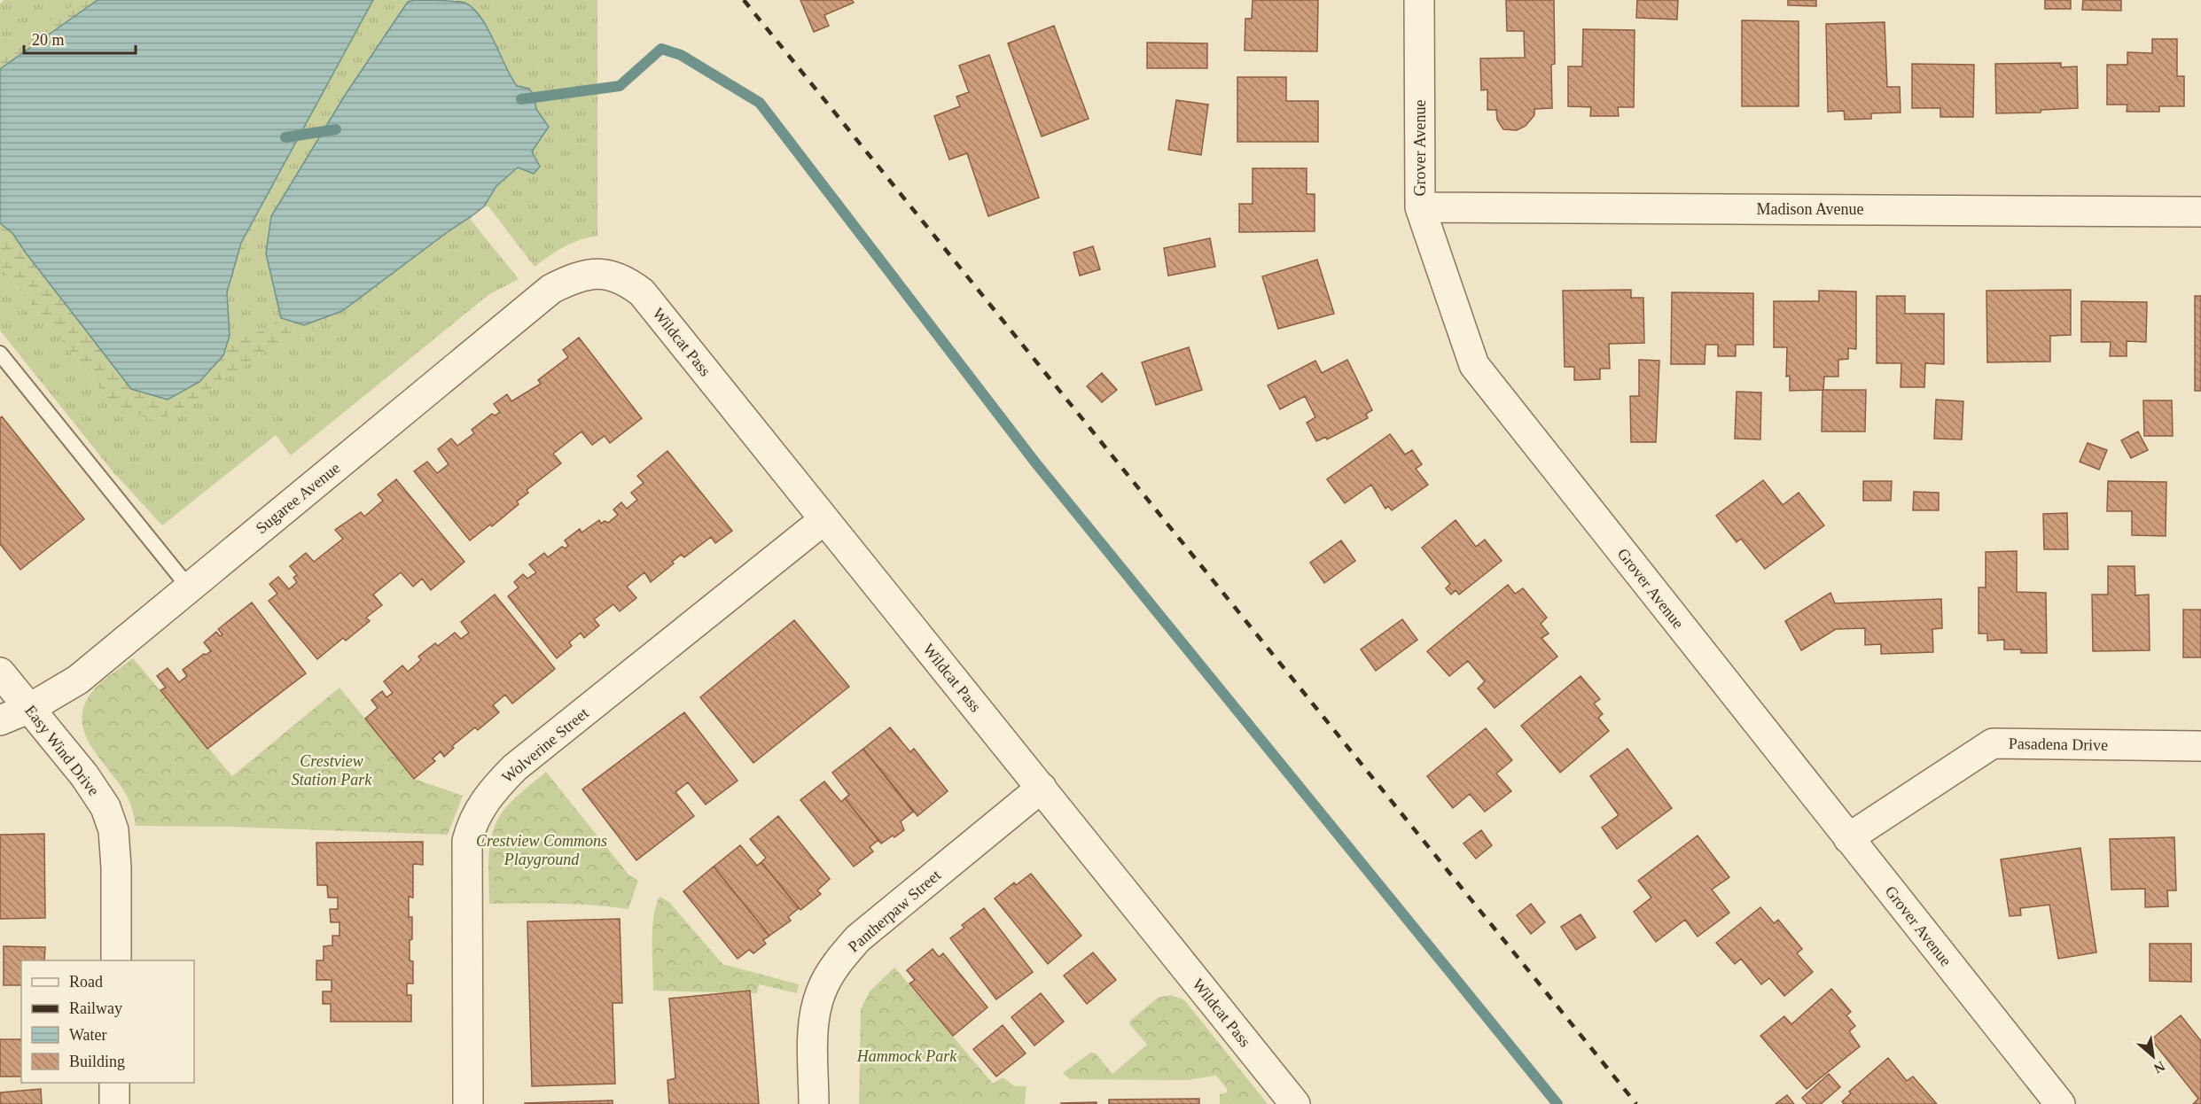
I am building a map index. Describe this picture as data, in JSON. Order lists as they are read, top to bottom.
{
  "streets": {
    "street": [
      "Grover Avenue",
      "Madison Avenue",
      "Wildcat Pass",
      "Sugaree Avenue",
      "Pasadena Drive",
      "Wolverine Street",
      "Easy Wind Drive",
      "Pantherpaw Street"
    ]
  },
  "crossings": [
    ["Grover Avenue", "Madison Avenue"],
    ["Grover Avenue", "Pasadena Drive"],
    ["Wildcat Pass", "Sugaree Avenue"],
    ["Wildcat Pass", "Wolverine Street"],
    ["Wildcat Pass", "Pantherpaw Street"],
    ["Sugaree Avenue", "Easy Wind Drive"]
  ],
  "parks": ["Crestview Station Park", "Crestview Commons Playground", "Hammock Park"],
  "legend": [
    "Road",
    "Railway",
    "Water",
    "Building"
  ],
  "scale_bar": "20 m",
  "north": "bottom right"
}
